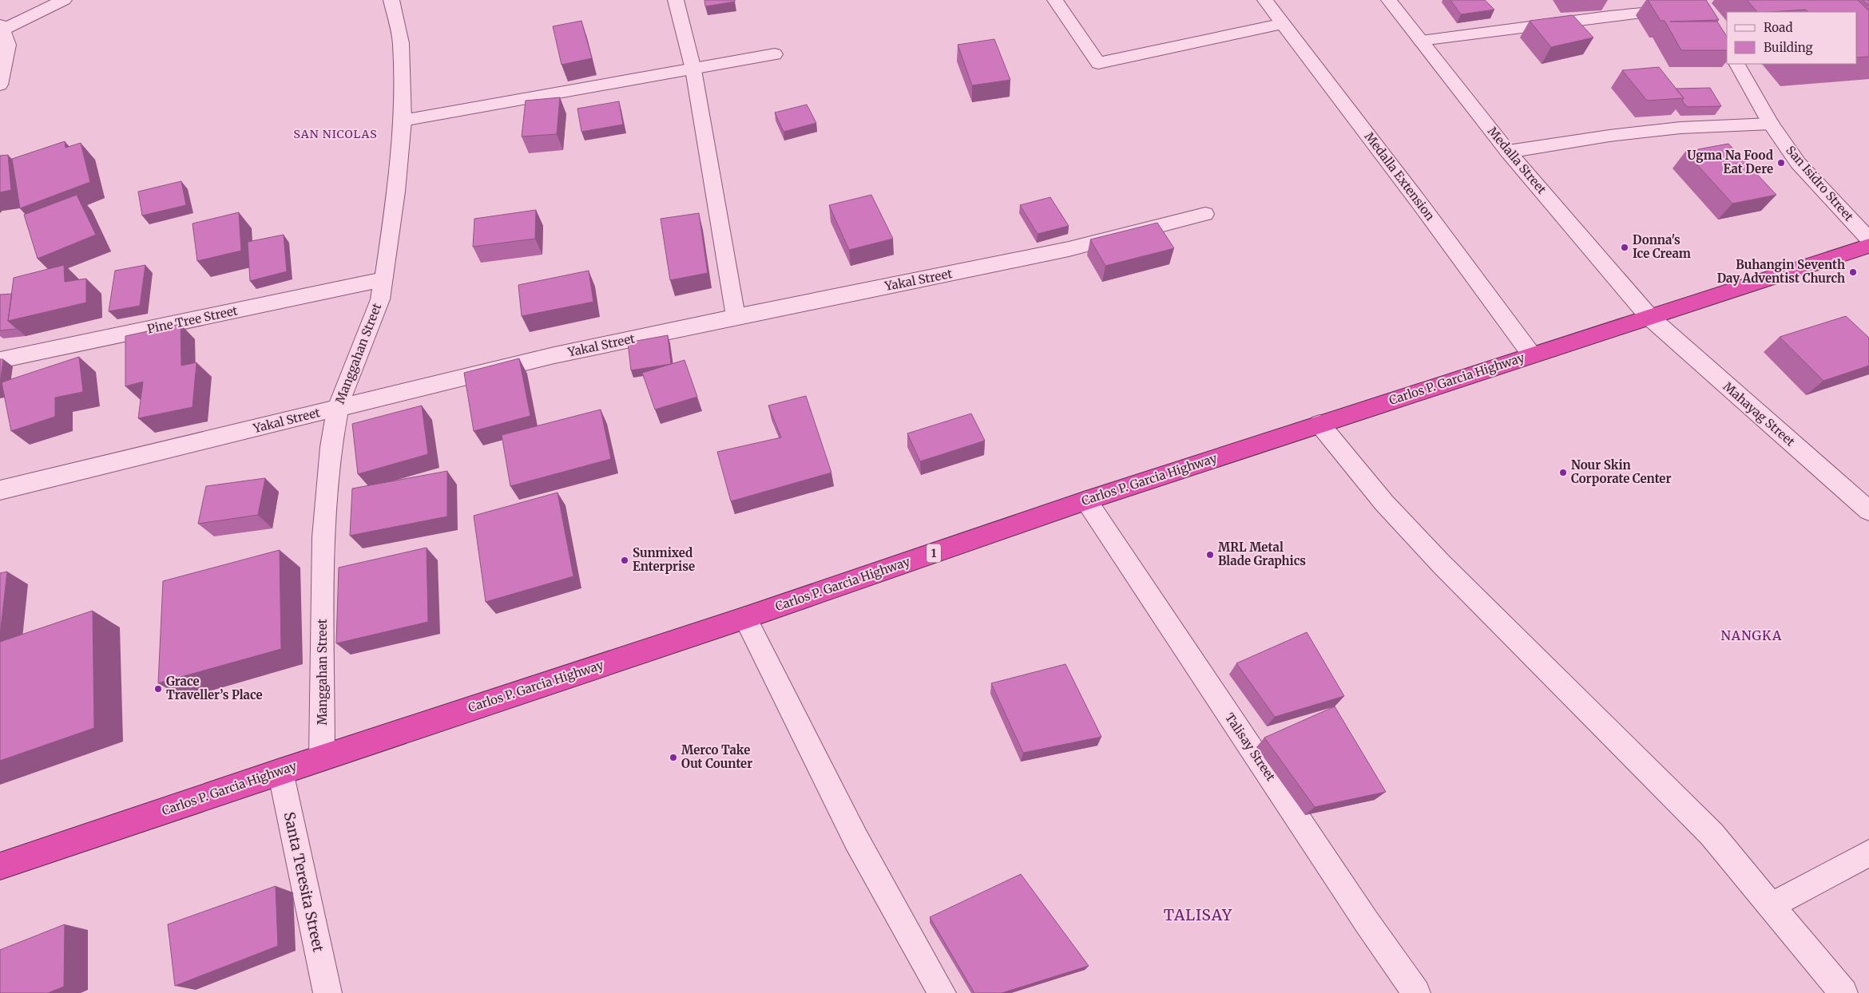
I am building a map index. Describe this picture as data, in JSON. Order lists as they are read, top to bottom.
{
  "streets": {
    "highway": ["Carlos P. Garcia Highway", "1"],
    "street": [
      "Medalla Street",
      "Medalla Extension",
      "San Isidro Street",
      "Yakal Street",
      "Pine Tree Street",
      "Manggahan Street",
      "Mahayag Street",
      "Talisay Street",
      "Santa Teresita Street"
    ]
  },
  "crossings": [
    ["Medalla Street", "Carlos P. Garcia Highway"],
    ["Medalla Street", "Mahayag Street"],
    ["Medalla Extension", "Carlos P. Garcia Highway"],
    ["Yakal Street", "Manggahan Street"],
    ["Pine Tree Street", "Manggahan Street"],
    ["Manggahan Street", "Carlos P. Garcia Highway"],
    ["Carlos P. Garcia Highway", "Mahayag Street"],
    ["Carlos P. Garcia Highway", "Talisay Street"],
    ["Carlos P. Garcia Highway", "Santa Teresita Street"]
  ],
  "districts": ["SAN NICOLAS", "NANGKA", "TALISAY"],
  "places": [
    "Ugma Na Food Eat Dere",
    "Donna's Ice Cream",
    "Buhangin Seventh Day Adventist Church",
    "Nour Skin Corporate Center",
    "MRL Metal Blade Graphics",
    "Sunmixed Enterprise",
    "Grace Traveller’s Place",
    "Merco Take Out Counter"
  ],
  "legend": ["Road", "Building"]
}
